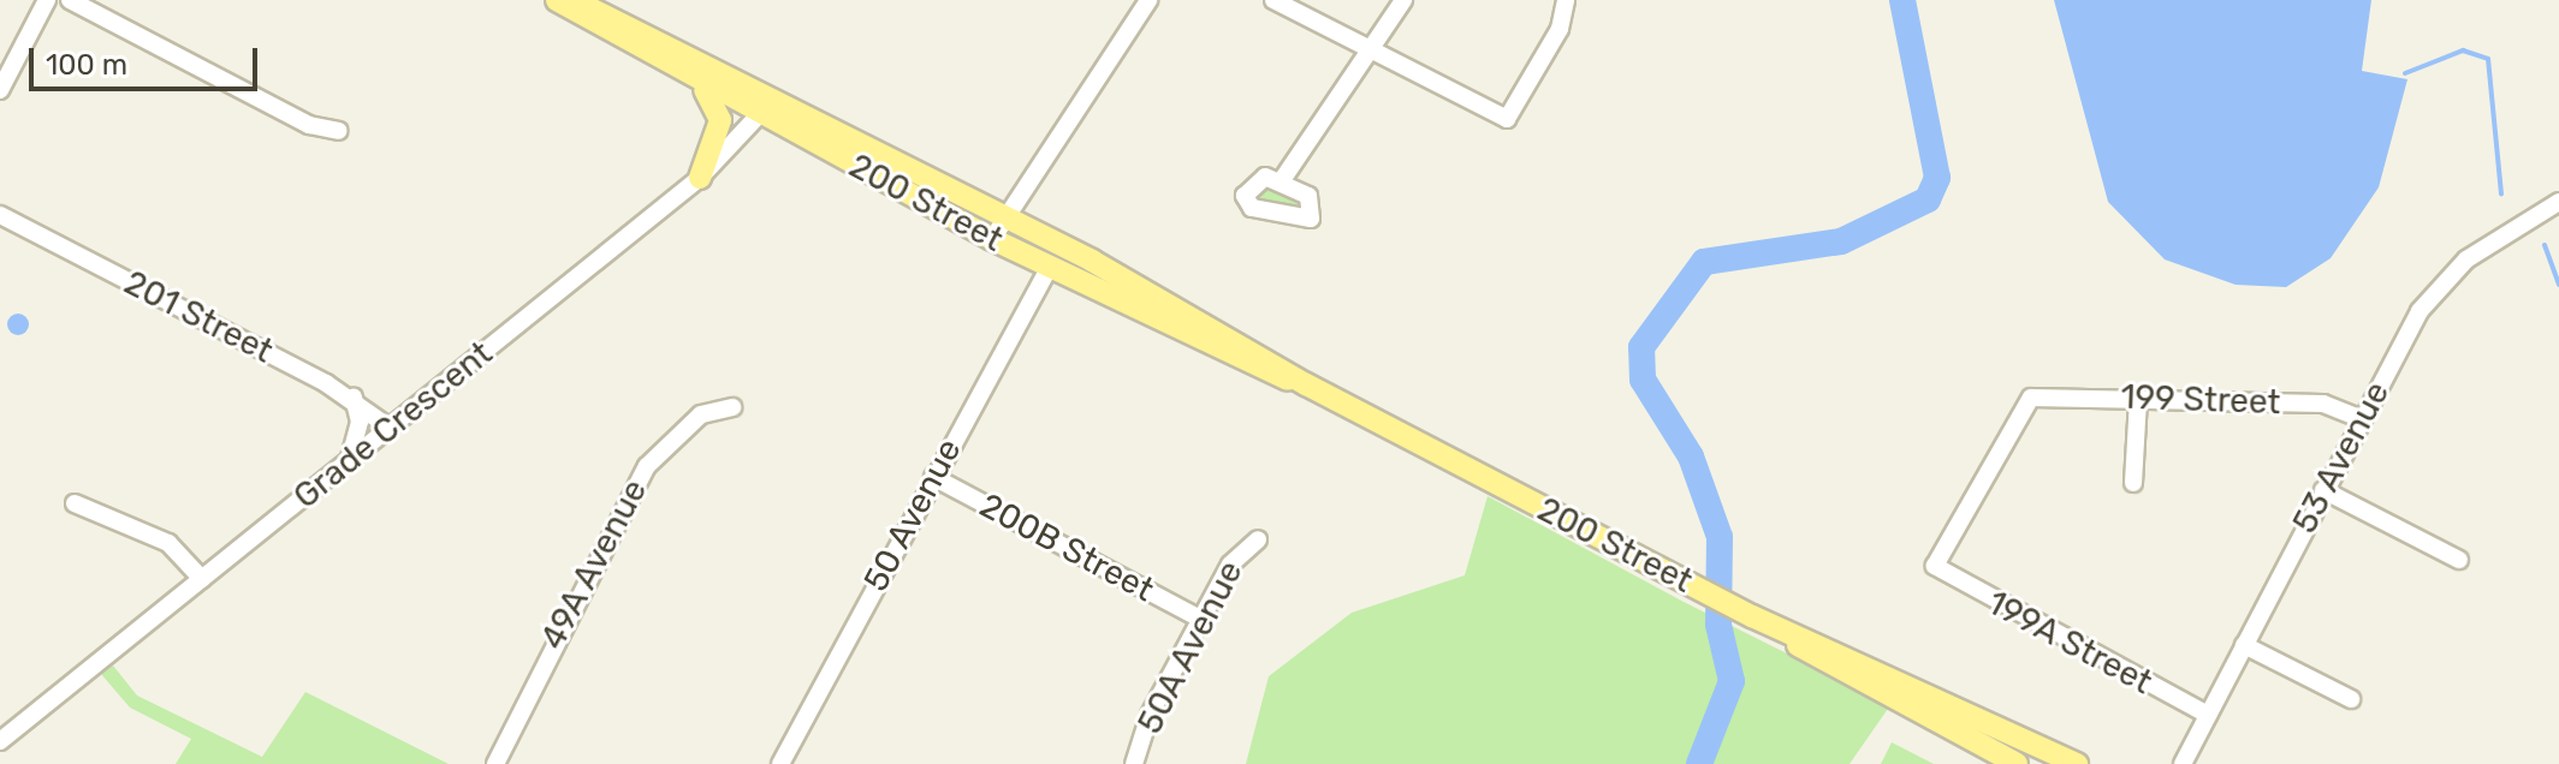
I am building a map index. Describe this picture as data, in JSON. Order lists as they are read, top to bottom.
{
  "streets": {
    "main road": ["200 Street"],
    "street": [
      "201 Street",
      "199 Street",
      "Grade Crescent",
      "53 Avenue",
      "50 Avenue",
      "200B Street",
      "49A Avenue",
      "199A Street",
      "50A Avenue"
    ]
  },
  "crossings": [
    ["200 Street", "Grade Crescent"],
    ["200 Street", "50 Avenue"],
    ["201 Street", "Grade Crescent"],
    ["199 Street", "53 Avenue"],
    ["199 Street", "199A Street"],
    ["53 Avenue", "199A Street"],
    ["50 Avenue", "200B Street"],
    ["200B Street", "50A Avenue"]
  ],
  "scale_bar": "100 m"
}
